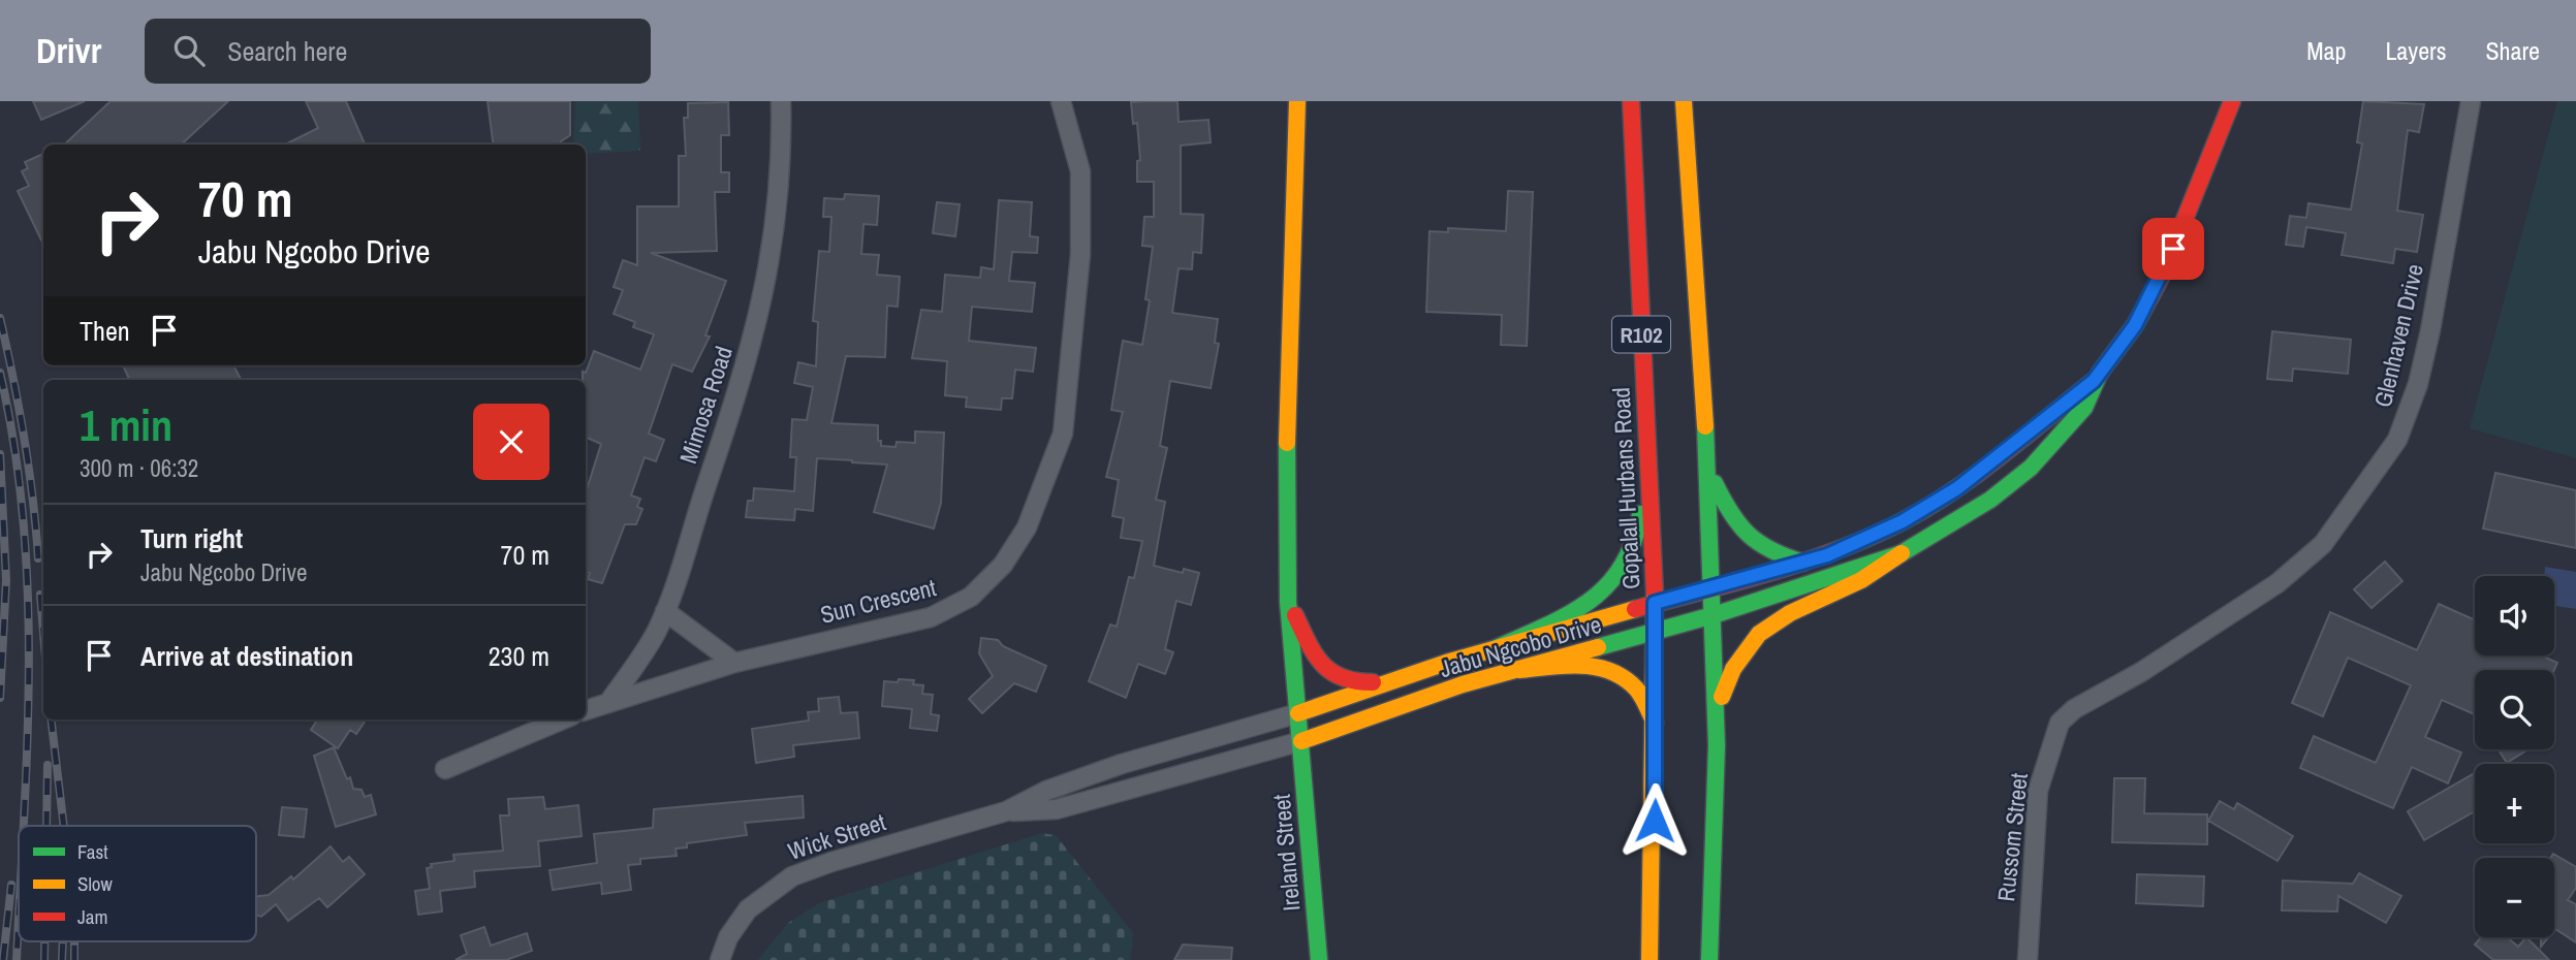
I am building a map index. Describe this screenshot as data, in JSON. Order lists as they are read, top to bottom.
{
  "streets": {
    "main road": [
      "R102",
      "Gopalall Hurbans Road",
      "Jabu Ngcobo Drive",
      "Ireland Street"
    ],
    "street": [
      "Glenhaven Drive",
      "Mimosa Road",
      "Sun Crescent",
      "Wick Street",
      "Russom Street"
    ]
  },
  "crossings": [
    ["R102", "Jabu Ngcobo Drive"],
    ["Glenhaven Drive", "Russom Street"],
    ["Mimosa Road", "Sun Crescent"],
    ["Gopalall Hurbans Road", "Jabu Ngcobo Drive"],
    ["Jabu Ngcobo Drive", "Wick Street"],
    ["Jabu Ngcobo Drive", "Ireland Street"],
    ["Wick Street", "Ireland Street"]
  ],
  "legend": ["Fast", "Slow", "Jam"],
  "page": {
    "header": "Drivr",
    "search": "Search here",
    "nav": ["Map", "Layers", "Share"],
    "turn": ["70 m", "Jabu Ngcobo Drive"],
    "then": "Then",
    "heading": ["1 min", "300 m · 06:32"],
    "list": [
      {
        "name": "Turn right",
        "note": "Jabu Ngcobo Drive",
        "value": "70 m"
      },
      {
        "name": "Arrive at destination",
        "value": "230 m"
      }
    ],
    "map_buttons": ["+", "−"]
  }
}
